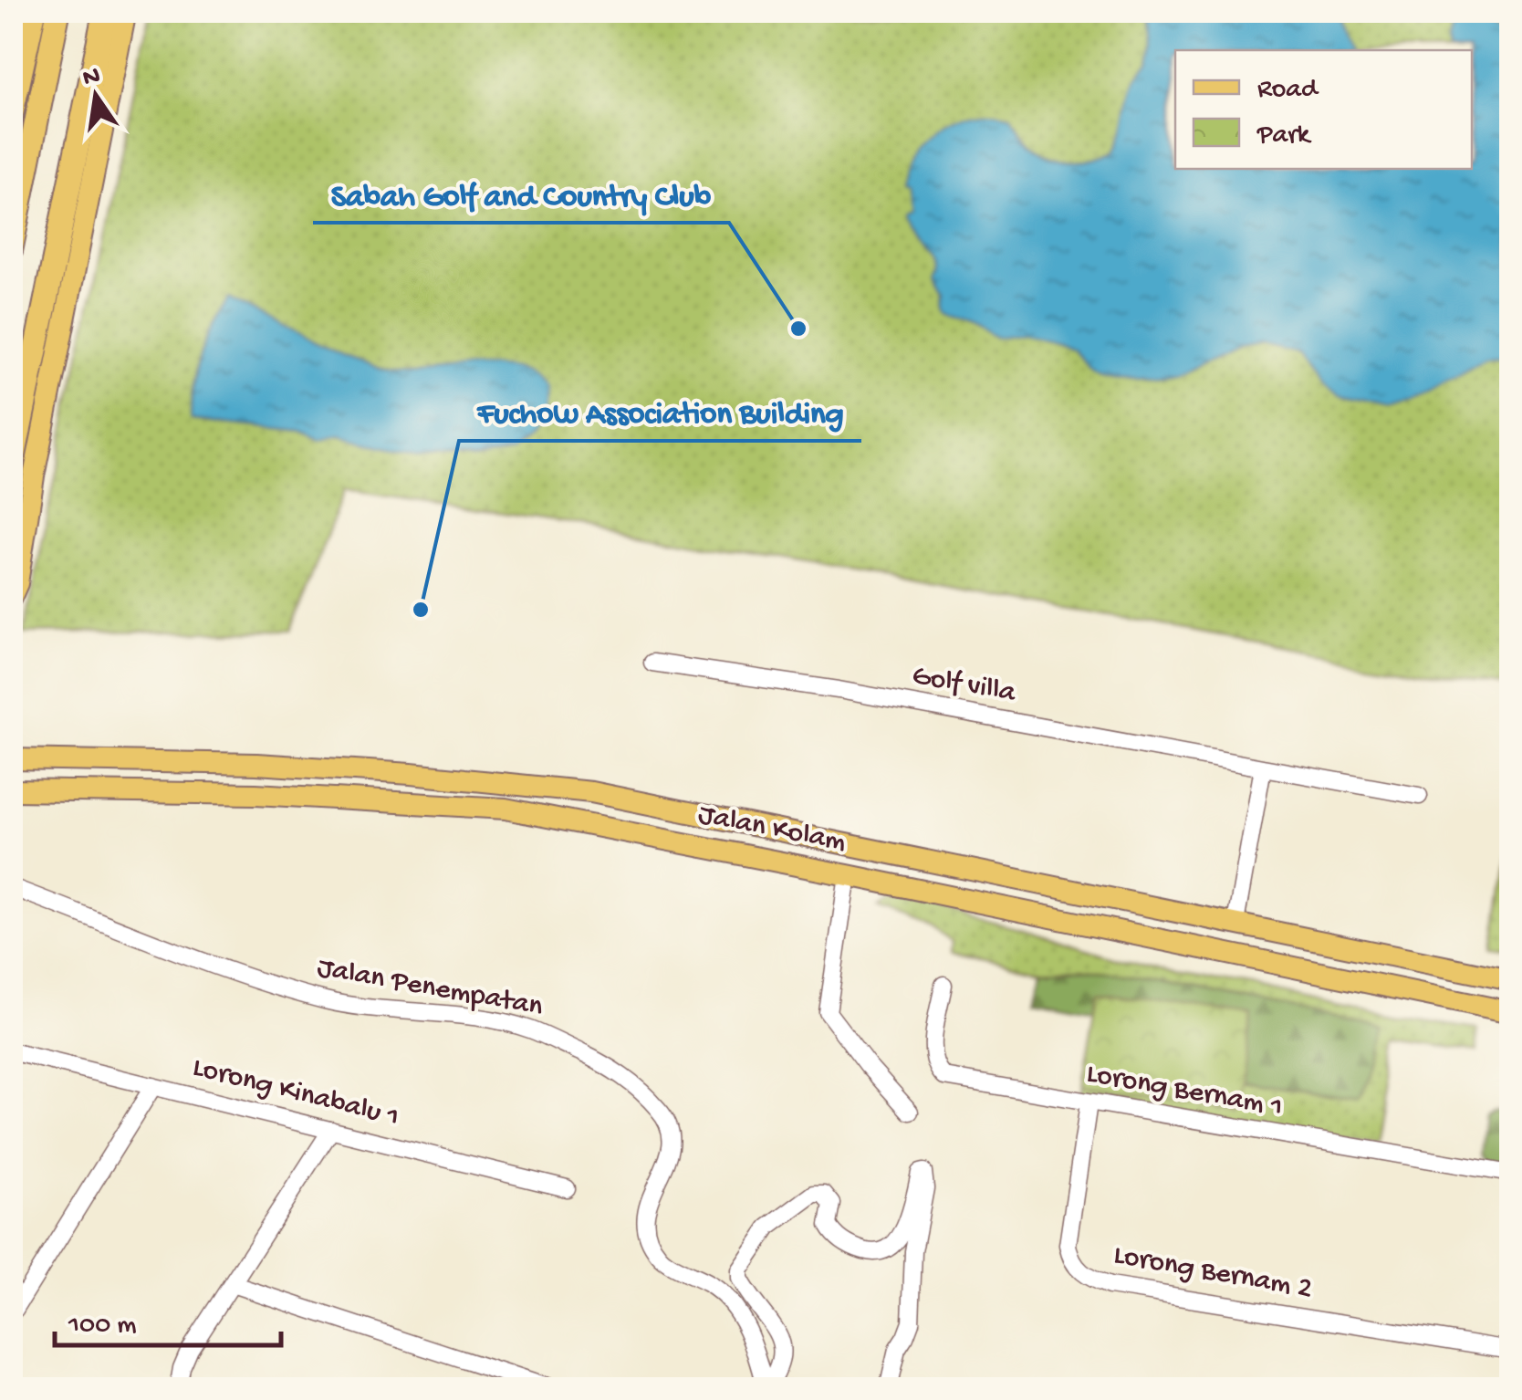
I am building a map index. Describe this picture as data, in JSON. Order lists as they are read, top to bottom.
{
  "streets": {
    "main road": ["Jalan Kolam"],
    "street": [
      "Golf villa",
      "Jalan Penempatan",
      "Lorong Bernam 1",
      "Lorong Kinabalu 1",
      "Lorong Bernam 2"
    ]
  },
  "crossings": [
    ["Lorong Bernam 1", "Lorong Bernam 2"]
  ],
  "places": ["Sabah Golf and Country Club", "Fuchow Association Building"],
  "legend": ["Road", "Park"],
  "scale_bar": "100 m",
  "north": "top"
}
